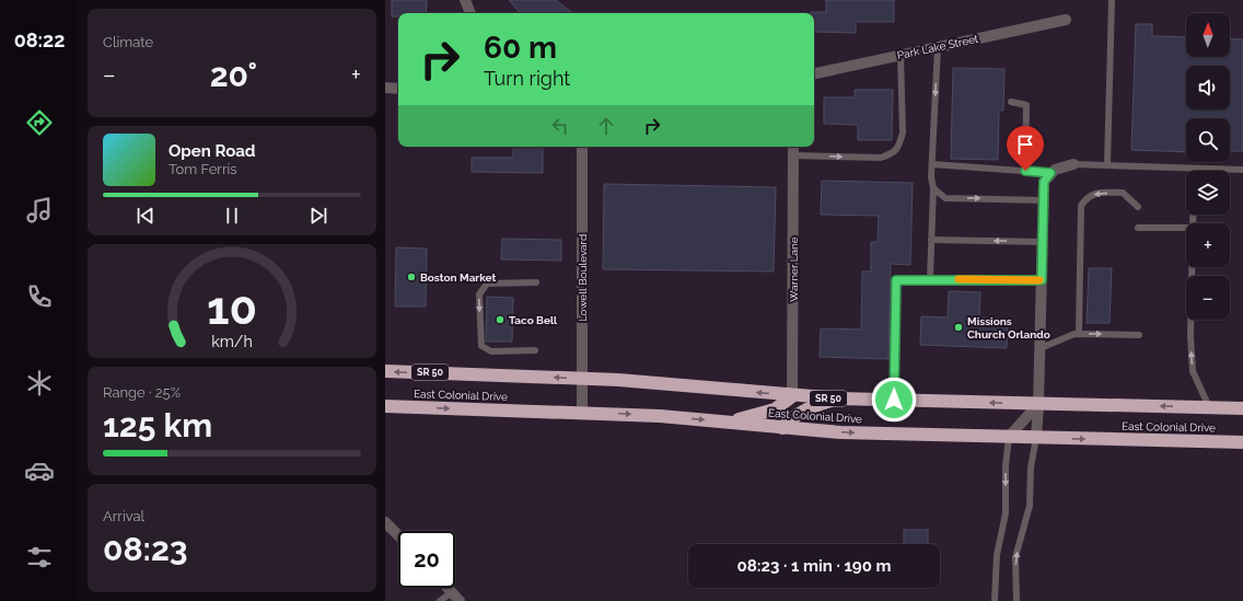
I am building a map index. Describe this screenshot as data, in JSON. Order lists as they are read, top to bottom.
{
  "streets": {
    "highway": ["SR 50", "East Colonial Drive"],
    "street": ["Park Lake Street", "Warner Lane", "Lowell Boulevard"]
  },
  "crossings": [
    ["Warner Lane", "East Colonial Drive"],
    ["Lowell Boulevard", "East Colonial Drive"]
  ],
  "places": ["Boston Market", "Taco Bell", "Missions Church Orlando"],
  "north": "top",
  "page": {
    "tabs": "08:22",
    "tile": [
      "Climate",
      ["Range · 25%", "125 km"],
      ["Arrival", "08:23"]
    ],
    "map_buttons": ["+", "−"],
    "turn": ["60 m", "Turn right"],
    "heat": ["−", "20°", "+"],
    "song": ["Open Road", "Tom Ferris"],
    "limit": "20",
    "trip": "08:23 · 1 min · 190 m",
    "gauge": ["10", "km/h"]
  }
}
